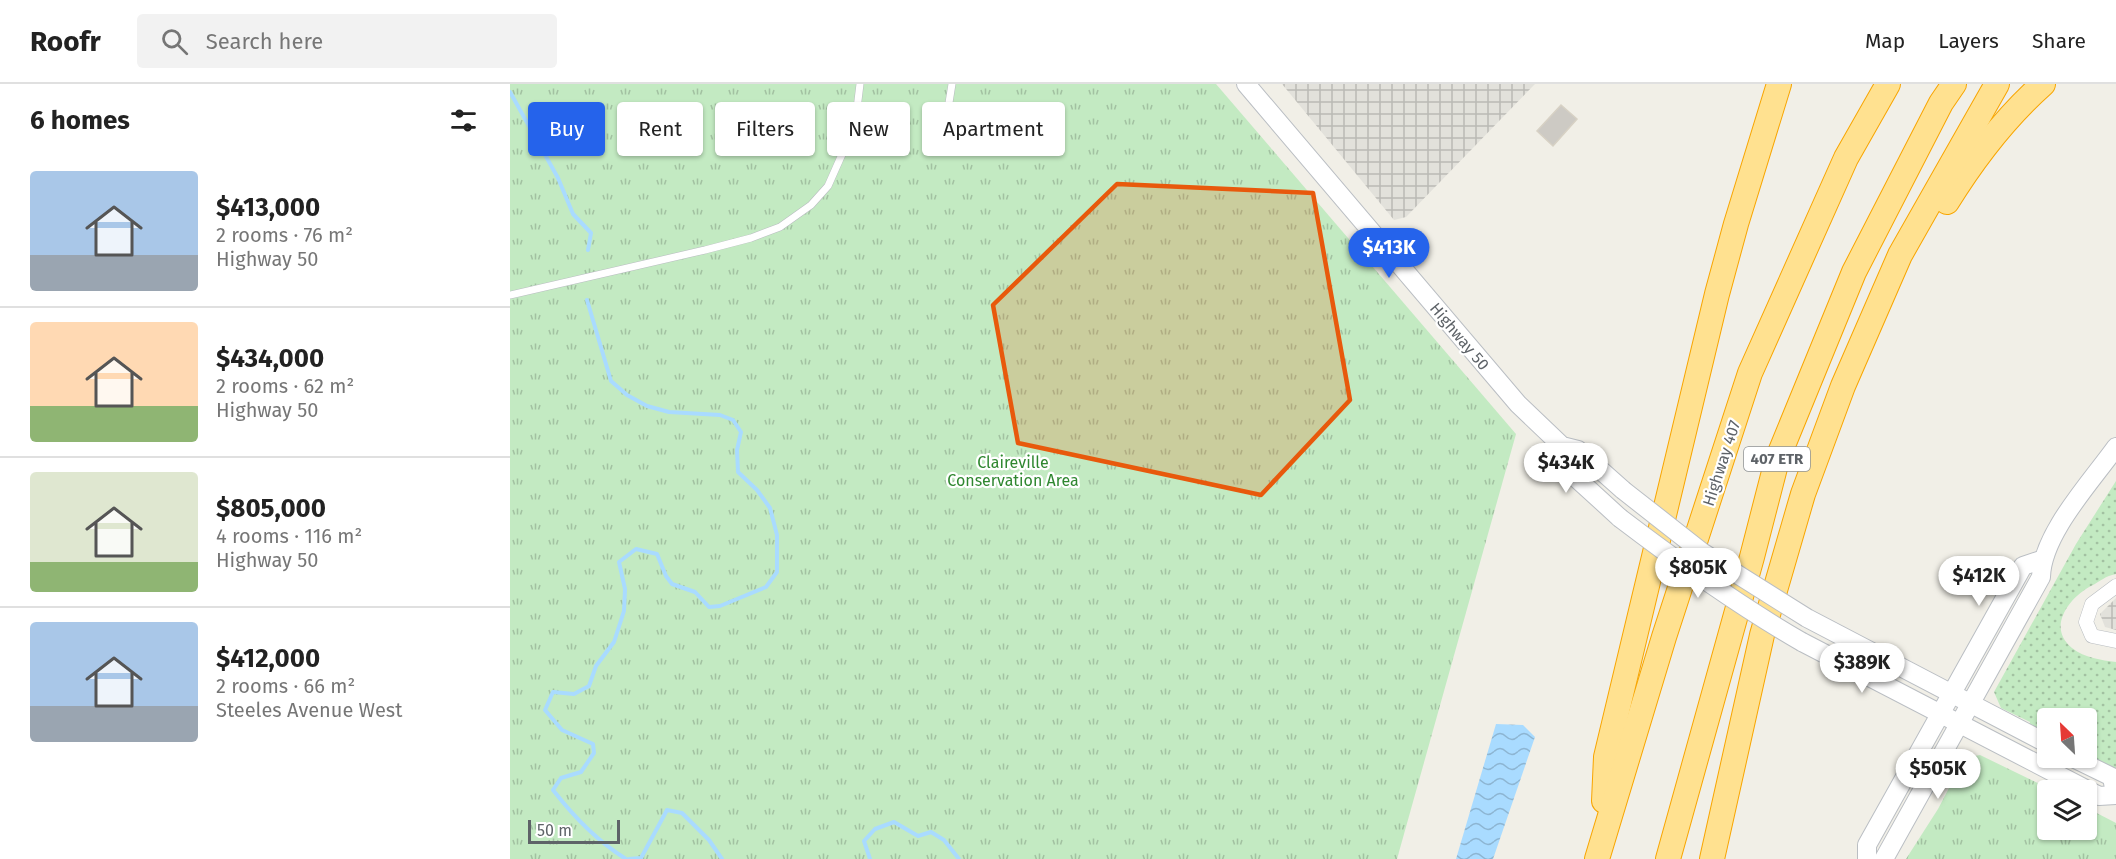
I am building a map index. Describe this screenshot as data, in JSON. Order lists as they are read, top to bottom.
{
  "streets": {
    "highway": ["407 ETR", "Highway 407"],
    "main road": ["Highway 50"]
  },
  "parks": ["Claireville Conservation Area"],
  "scale_bar": "50 m",
  "north": "top left",
  "page": {
    "header": "Roofr",
    "search": "Search here",
    "nav": ["Map", "Layers", "Share"],
    "heading": "6 homes",
    "chip": [
      "Buy",
      "Rent",
      "Filters",
      "New",
      "Apartment"
    ],
    "list": [
      {
        "name": "$413,000",
        "note": "2 rooms · 76 m² · Highway 50"
      },
      {
        "name": "$434,000",
        "note": "2 rooms · 62 m² · Highway 50"
      },
      {
        "name": "$805,000",
        "note": "4 rooms · 116 m² · Highway 50"
      },
      {
        "name": "$412,000",
        "note": "2 rooms · 66 m² · Steeles Avenue West"
      }
    ],
    "price": [
      "$413K",
      "$434K",
      "$805K",
      "$412K",
      "$389K",
      "$505K"
    ],
    "scale": "50 m"
  }
}
